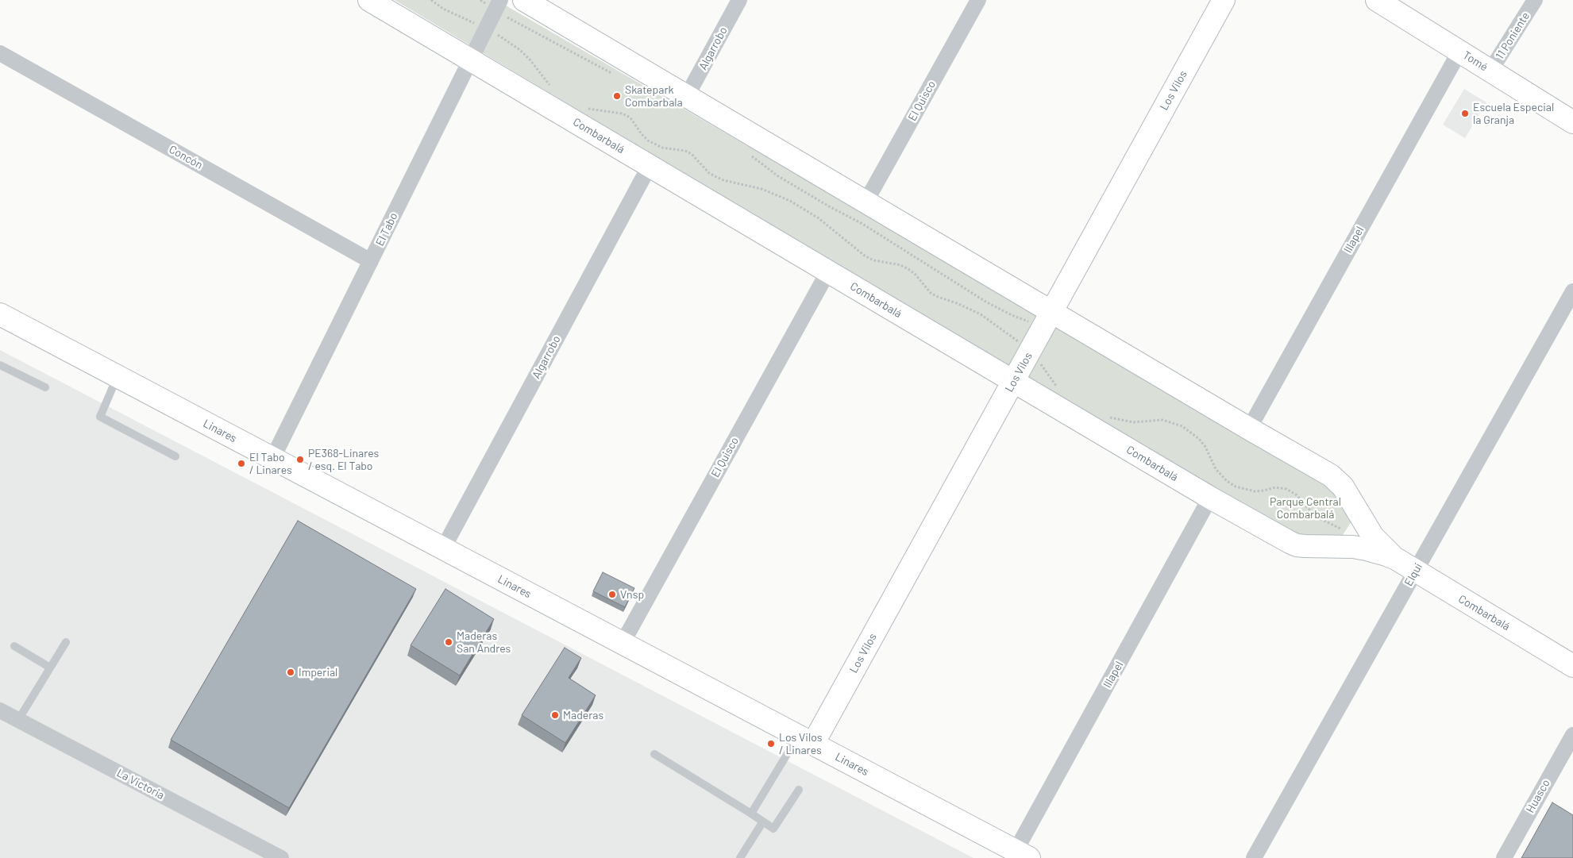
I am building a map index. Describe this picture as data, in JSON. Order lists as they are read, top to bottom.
{
  "streets": {
    "main road": [
      "Tomé",
      "Los Vilos",
      "Combarbalá",
      "Linares"
    ],
    "street": [
      "11 Poniente",
      "Algarrobo",
      "El Quisco",
      "Concón",
      "El Tabo",
      "Illapel",
      "Elqui",
      "La Victoria",
      "Huasco"
    ]
  },
  "crossings": [
    ["11 Poniente", "Tomé"],
    ["Algarrobo", "Combarbalá"],
    ["Algarrobo", "Linares"],
    ["Tomé", "Illapel"],
    ["Los Vilos", "Combarbalá"],
    ["Los Vilos", "Linares"],
    ["El Quisco", "Combarbalá"],
    ["El Quisco", "Linares"],
    ["Combarbalá", "El Tabo"],
    ["Combarbalá", "Illapel"],
    ["Combarbalá", "Elqui"],
    ["Concón", "El Tabo"],
    ["El Tabo", "Linares"],
    ["Illapel", "Linares"]
  ],
  "parks": ["Parque Central Combarbalá"],
  "places": [
    "Skatepark Combarbala",
    "Escuela Especial la Granja",
    "PE368-Linares / esq. El Tabo",
    "El Tabo / Linares",
    "Vnsp",
    "Maderas San Andres",
    "Imperial",
    "Maderas",
    "Los Vilos / Linares"
  ]
}
